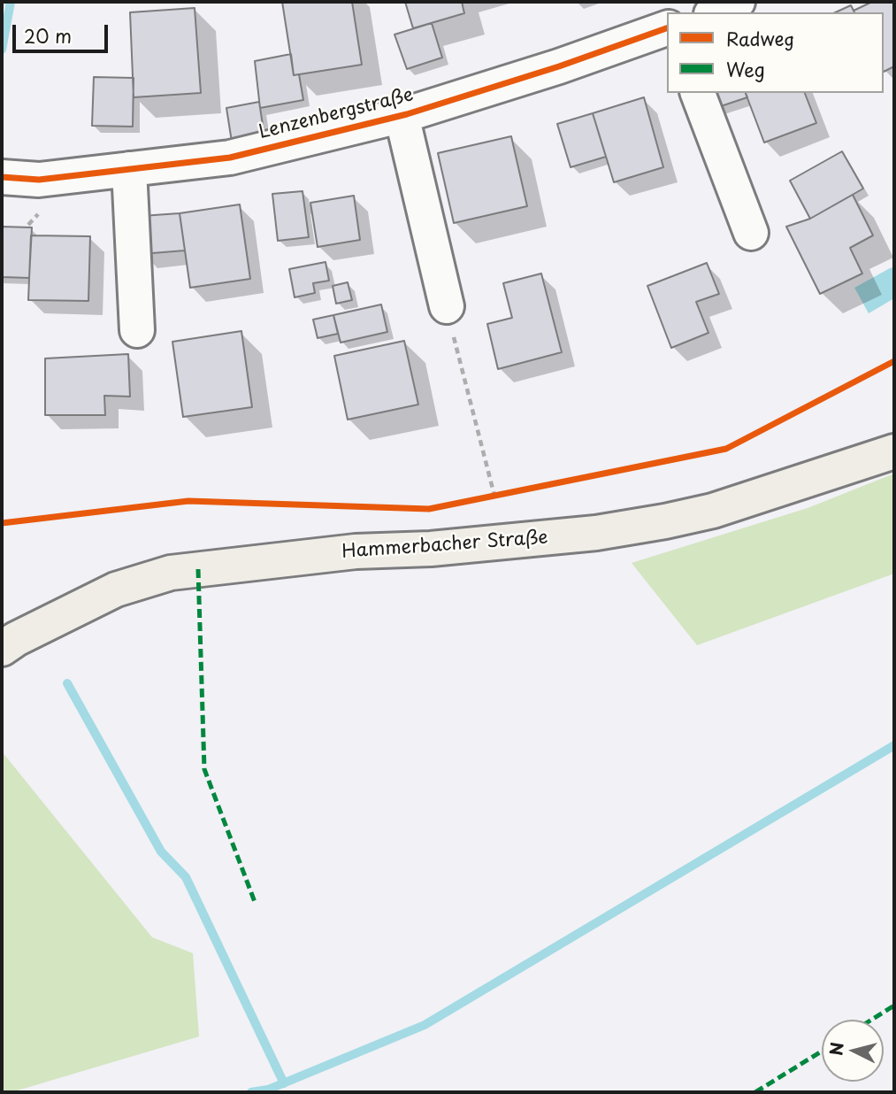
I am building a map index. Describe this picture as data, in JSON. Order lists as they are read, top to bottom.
{
  "streets": {
    "main road": ["Hammerbacher Straße"],
    "street": ["Lenzenbergstraße"]
  },
  "legend": ["Radweg", "Weg"],
  "scale_bar": "20 m",
  "north": "left"
}
